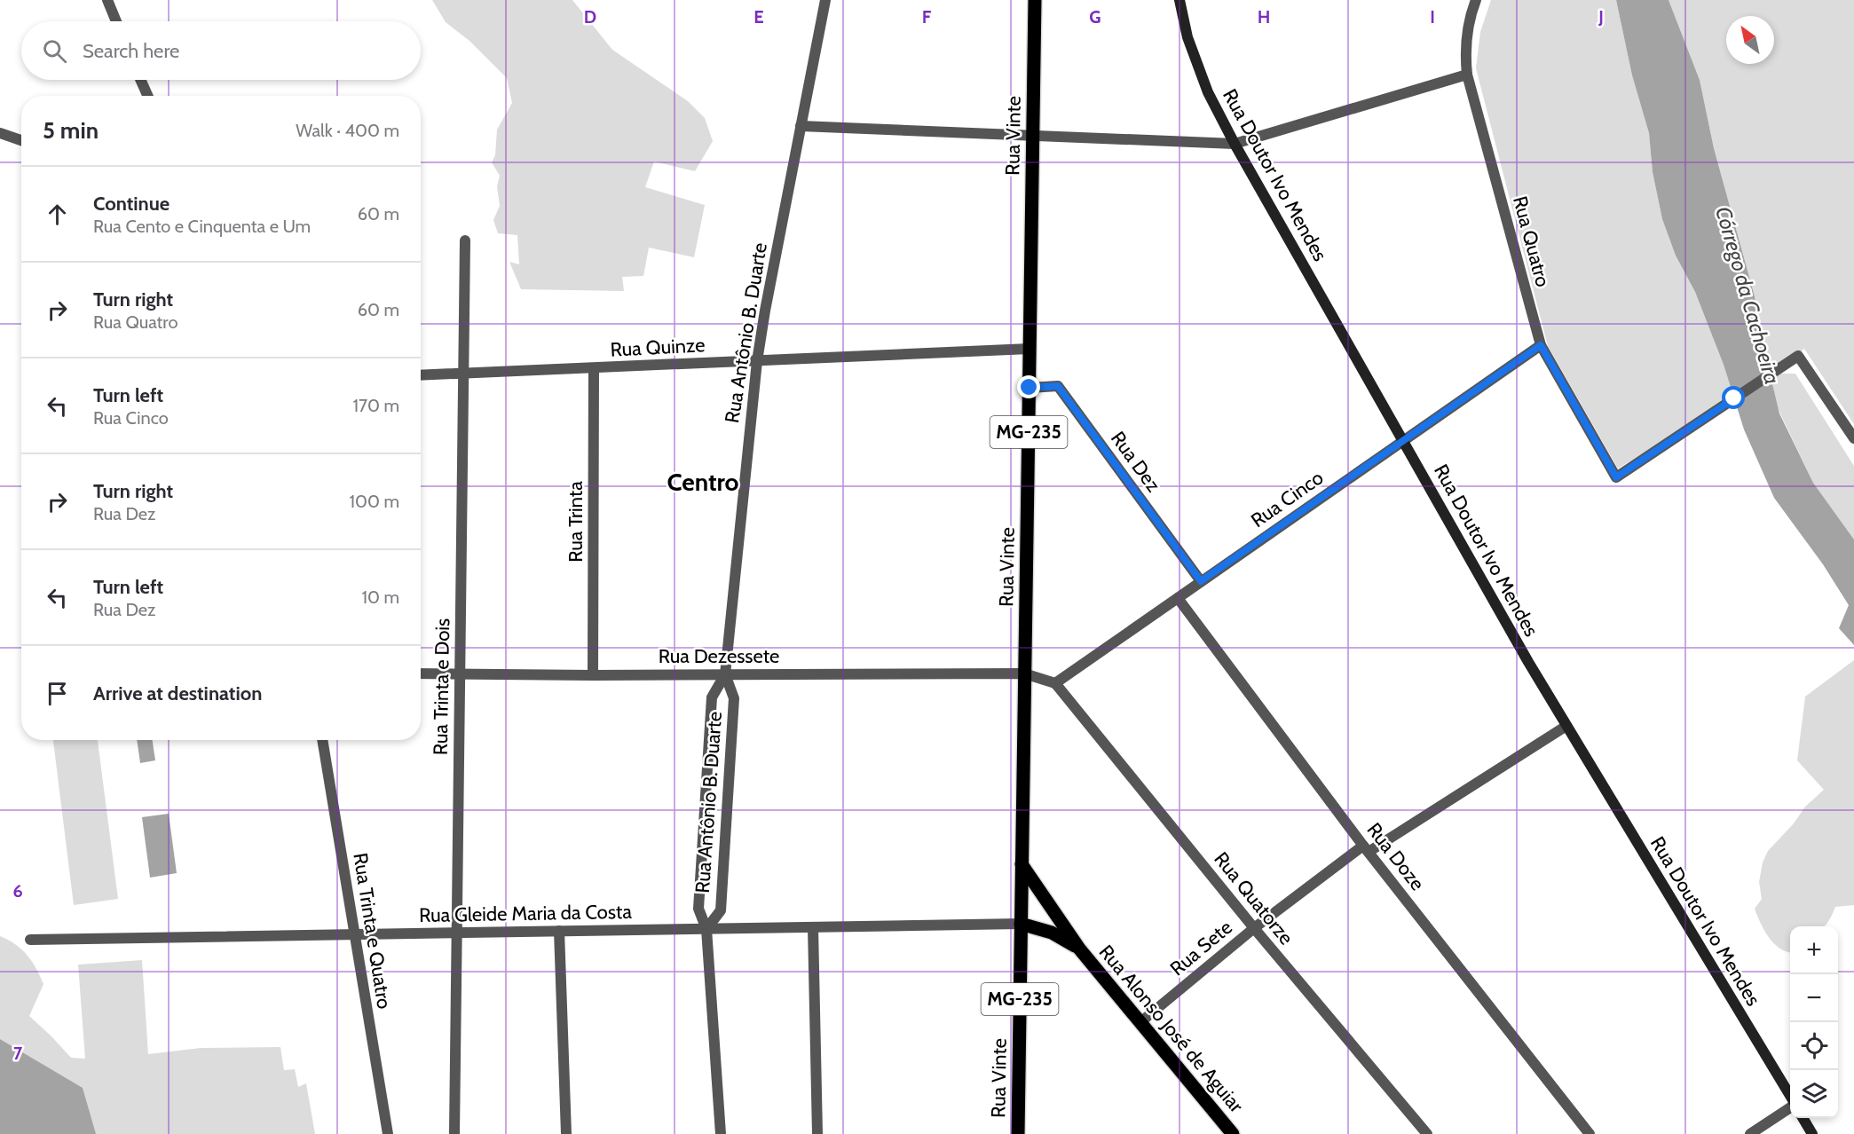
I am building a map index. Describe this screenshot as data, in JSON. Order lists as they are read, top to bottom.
{
  "streets": {
    "main road": ["Rua Vinte", "MG-235", "Rua Alonso José de Aguiar"],
    "street": [
      "Rua Doutor Ivo Mendes",
      "Rua Quatro",
      "Rua Antônio B. Duarte",
      "Rua Quinze",
      "Rua Dez",
      "Rua Cinco",
      "Rua Trinta",
      "Rua Dezessete",
      "Rua Trinta e Dois",
      "Rua Doze",
      "Rua Quatorze",
      "Rua Gleide Maria da Costa",
      "Rua Trinta e Quatro",
      "Rua Sete"
    ]
  },
  "crossings": [
    ["Rua Vinte", "Rua Quinze"],
    ["Rua Vinte", "Rua Dez"],
    ["Rua Vinte", "Rua Dezessete"],
    ["Rua Vinte", "Rua Gleide Maria da Costa"],
    ["Rua Doutor Ivo Mendes", "Rua Cinco"],
    ["Rua Doutor Ivo Mendes", "Rua Sete"],
    ["Rua Quatro", "Rua Cinco"],
    ["Rua Antônio B. Duarte", "Rua Quinze"],
    ["Rua Antônio B. Duarte", "Rua Dezessete"],
    ["Rua Antônio B. Duarte", "Rua Gleide Maria da Costa"],
    ["Rua Quinze", "Rua Trinta"],
    ["Rua Quinze", "Rua Trinta e Dois"],
    ["Rua Dez", "Rua Cinco"],
    ["Rua Cinco", "Rua Dezessete"],
    ["Rua Cinco", "Rua Doze"],
    ["Rua Cinco", "Rua Quatorze"],
    ["Rua Trinta", "Rua Dezessete"],
    ["Rua Dezessete", "Rua Trinta e Dois"],
    ["Rua Dezessete", "Rua Quatorze"],
    ["Rua Trinta e Dois", "Rua Gleide Maria da Costa"],
    ["Rua Doze", "Rua Sete"],
    ["Rua Quatorze", "Rua Sete"],
    ["Rua Gleide Maria da Costa", "Rua Trinta e Quatro"],
    ["Rua Sete", "Rua Alonso José de Aguiar"]
  ],
  "districts": ["Centro"],
  "water": ["Córrego da Cachoeira"],
  "north": "top left",
  "page": {
    "search": "Search here",
    "heading": ["5 min", "Walk · 400 m"],
    "list": [
      ["Continue", "Rua Cento e Cinquenta e Um", "60 m"],
      ["Turn right", "Rua Quatro", "60 m"],
      ["Turn left", "Rua Cinco", "170 m"],
      ["Turn right", "Rua Dez", "100 m"],
      ["Turn left", "Rua Dez", "10 m"],
      "Arrive at destination"
    ],
    "map_buttons": ["+", "−"]
  },
  "grid": {
    "columns": [
      "D",
      "E",
      "F",
      "G",
      "H",
      "I",
      "J"
    ],
    "rows": ["6", "7"]
  }
}
